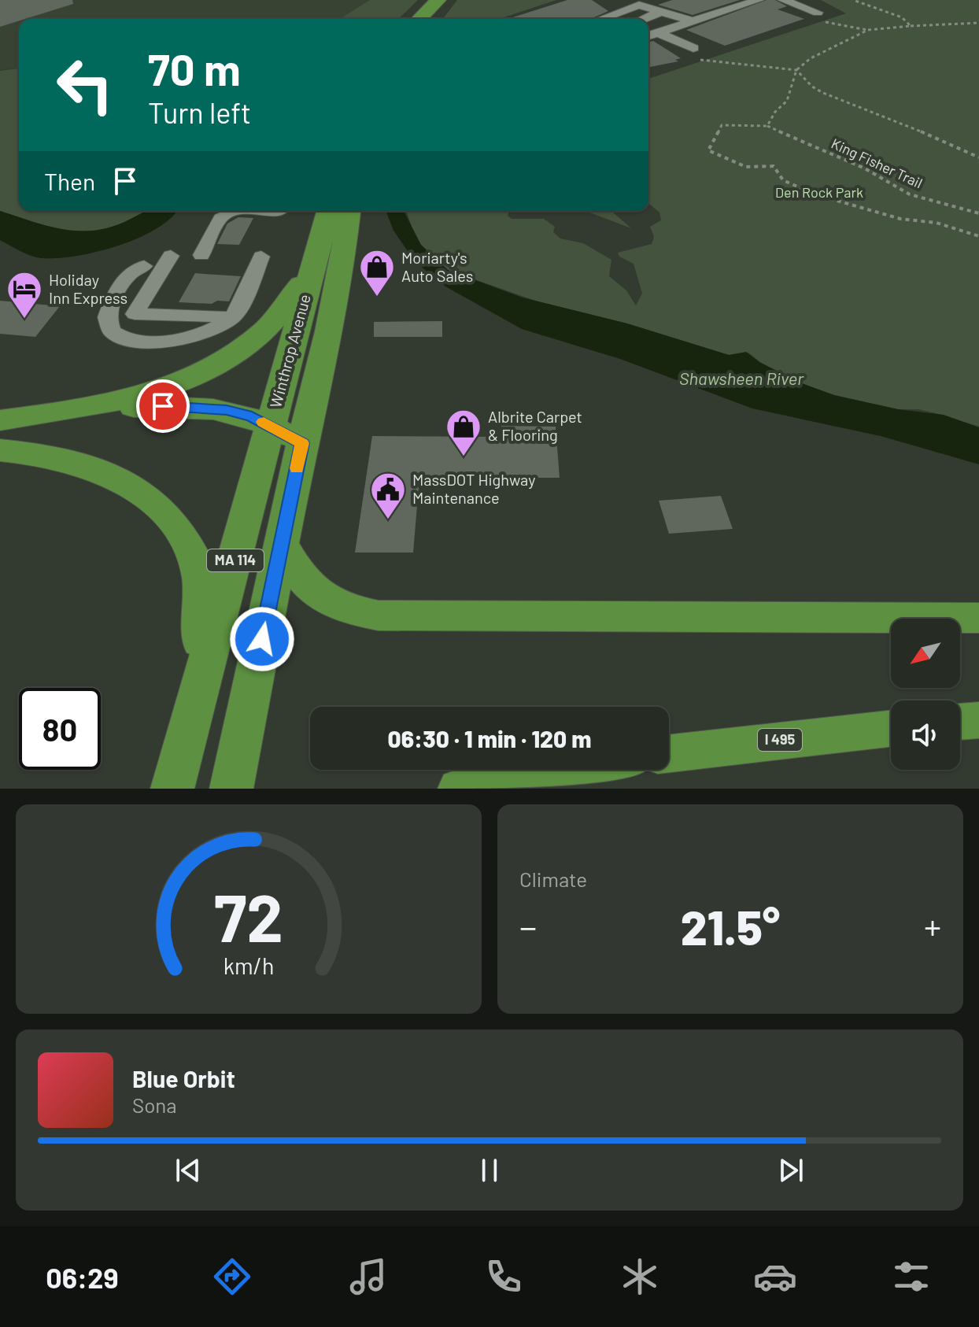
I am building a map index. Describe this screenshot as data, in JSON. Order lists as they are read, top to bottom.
{
  "streets": {
    "highway": ["Winthrop Avenue", "MA 114", "I 495"],
    "path": ["King Fisher Trail"]
  },
  "water": ["Shawsheen River"],
  "parks": ["Den Rock Park"],
  "places": {
    "shop": ["Moriarty's Auto Sales", "Albrite Carpet & Flooring"],
    "hotel": ["Holiday Inn Express"],
    "public building": ["MassDOT Highway Maintenance"]
  },
  "north": "bottom left",
  "page": {
    "turn": ["70 m", "Turn left"],
    "then": "Then",
    "limit": "80",
    "trip": "06:30 · 1 min · 120 m",
    "tile": "Climate",
    "heat": ["−", "21.5°", "+"],
    "song": ["Blue Orbit", "Sona"],
    "tabs": "06:29",
    "gauge": ["72", "km/h"]
  }
}
